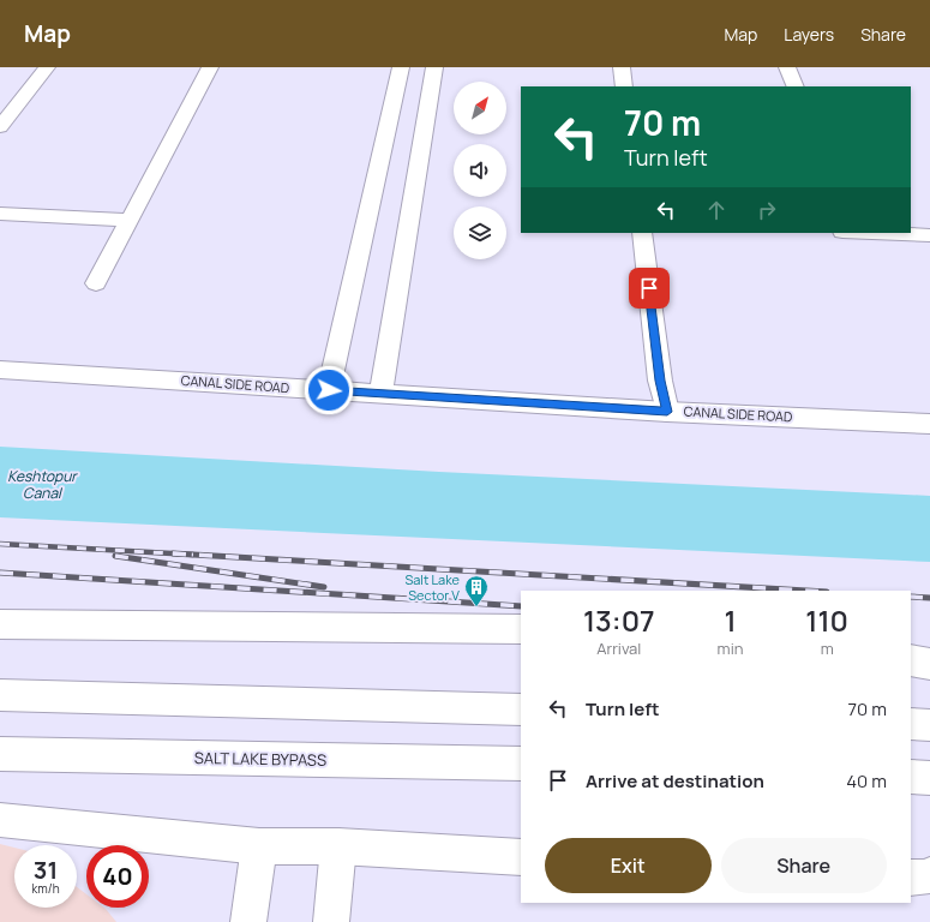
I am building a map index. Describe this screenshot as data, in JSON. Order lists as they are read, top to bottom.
{
  "streets": {
    "street": ["CANAL SIDE ROAD", "SALT LAKE BYPASS"]
  },
  "water": ["Keshtopur Canal"],
  "places": {
    "building": ["Salt Lake Sector V"]
  },
  "north": "top right",
  "page": {
    "header": "Map",
    "nav": ["Map", "Layers", "Share"],
    "turn": ["70 m", "Turn left"],
    "eta": [
      "13:07",
      "Arrival",
      "1",
      "min",
      "110",
      "m"
    ],
    "list": [
      {
        "name": "Turn left",
        "value": "70 m"
      },
      {
        "name": "Arrive at destination",
        "value": "40 m"
      }
    ],
    "buttons": ["Exit", "Share"],
    "speed": "31 km/h",
    "limit": "40"
  }
}
